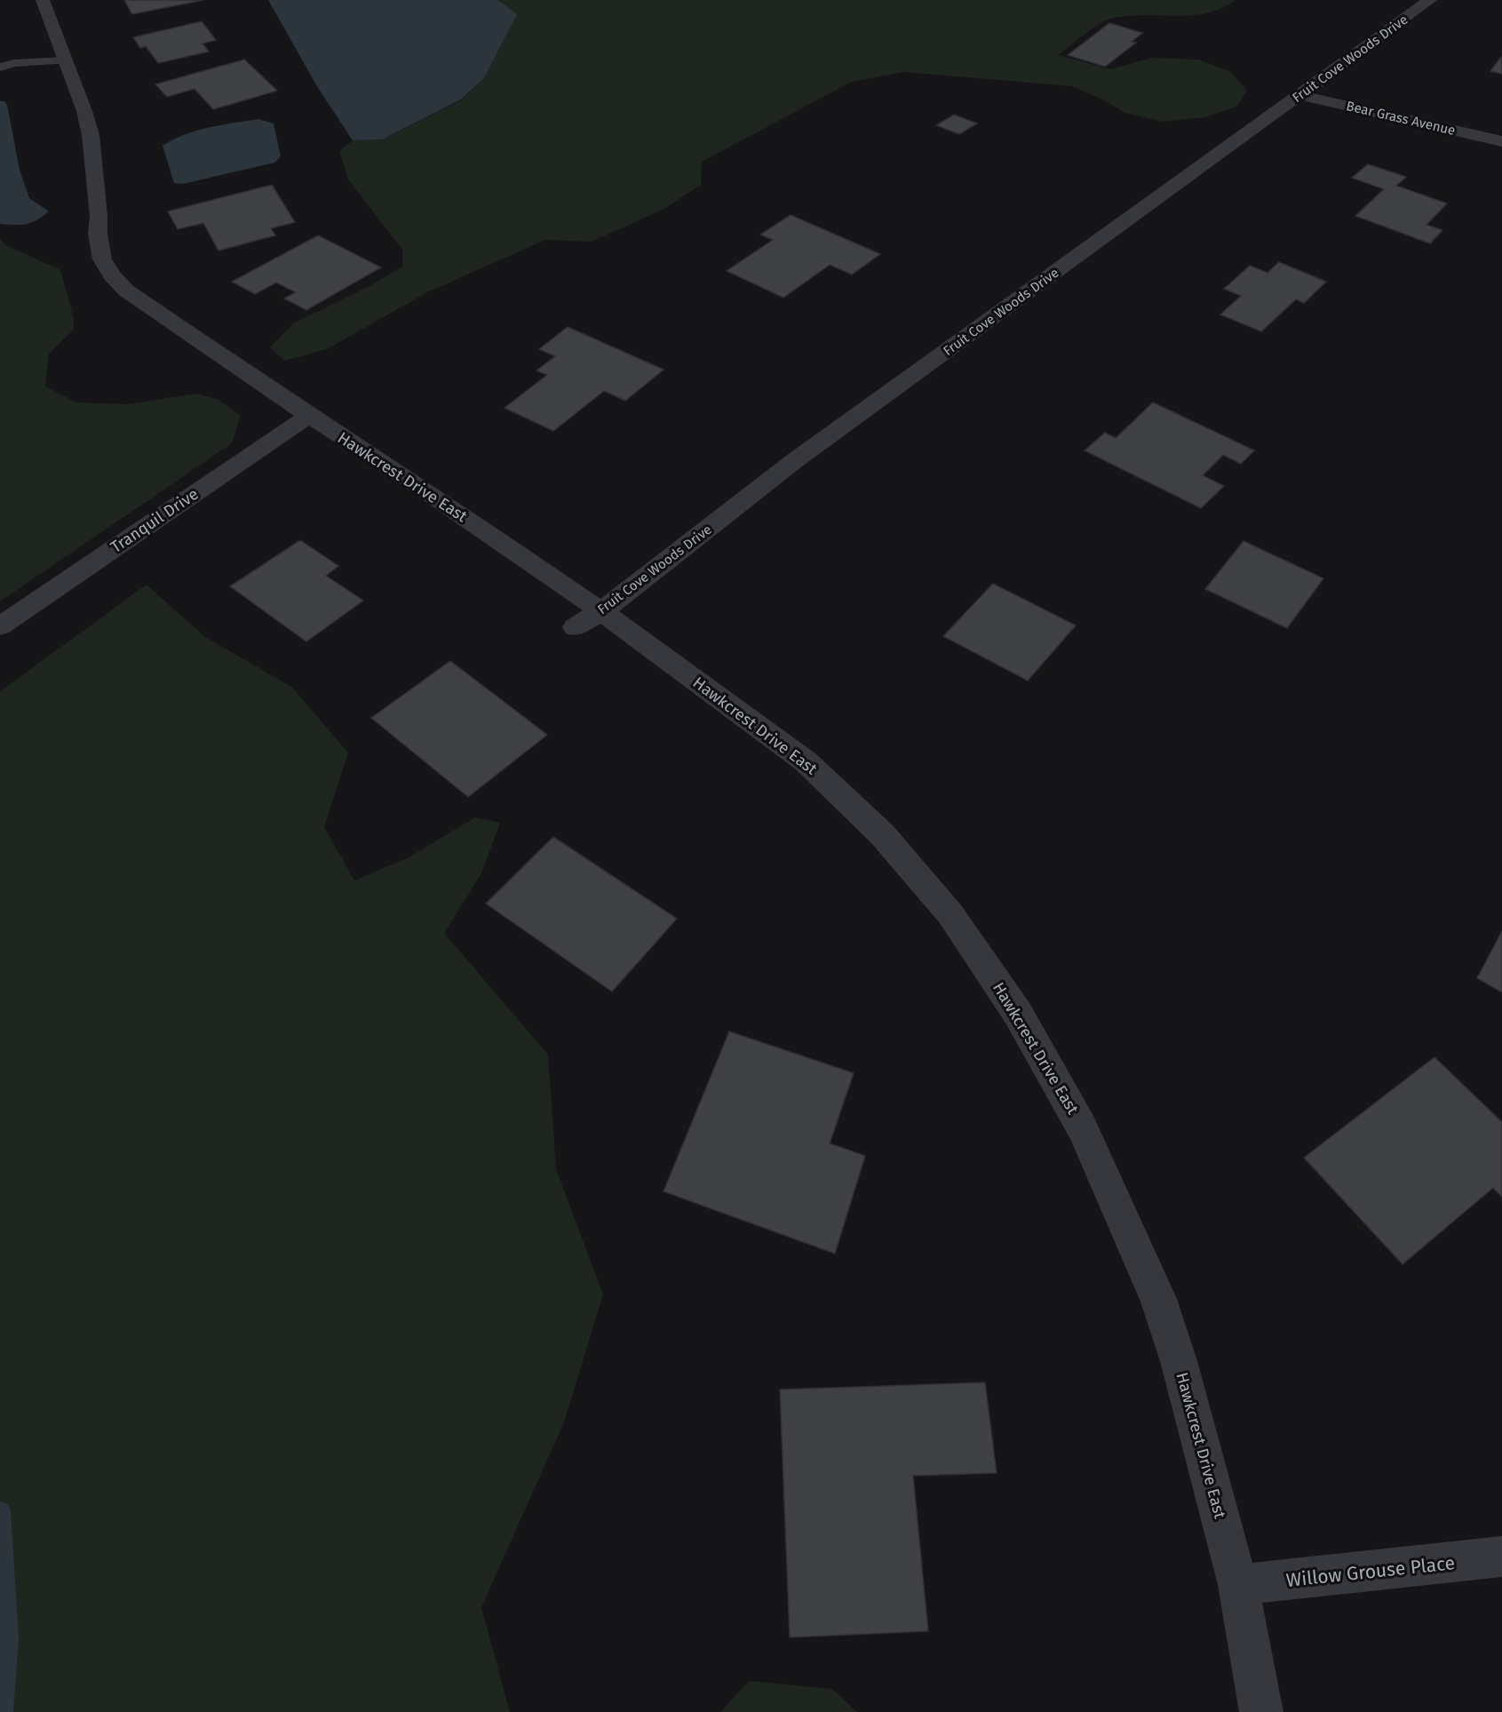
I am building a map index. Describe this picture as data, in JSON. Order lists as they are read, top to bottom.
{
  "streets": {
    "street": [
      "Fruit Cove Woods Drive",
      "Bear Grass Avenue",
      "Hawkcrest Drive East",
      "Tranquil Drive",
      "Willow Grouse Place"
    ]
  },
  "crossings": [
    ["Fruit Cove Woods Drive", "Bear Grass Avenue"],
    ["Fruit Cove Woods Drive", "Hawkcrest Drive East"],
    ["Hawkcrest Drive East", "Tranquil Drive"],
    ["Hawkcrest Drive East", "Willow Grouse Place"]
  ]
}
